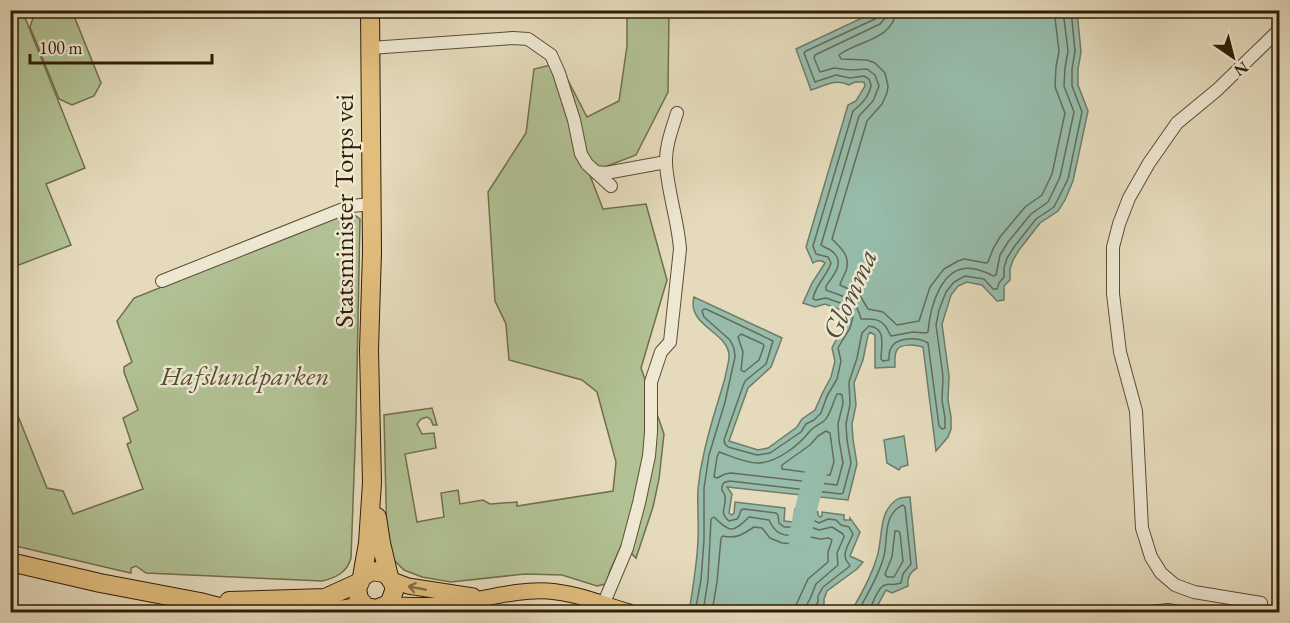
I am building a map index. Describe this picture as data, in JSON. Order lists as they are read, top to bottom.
{
  "streets": {
    "highway": ["Statsminister Torps vei"]
  },
  "water": ["Glomma"],
  "parks": ["Hafslundparken"],
  "scale_bar": "100 m",
  "north": "bottom right"
}
